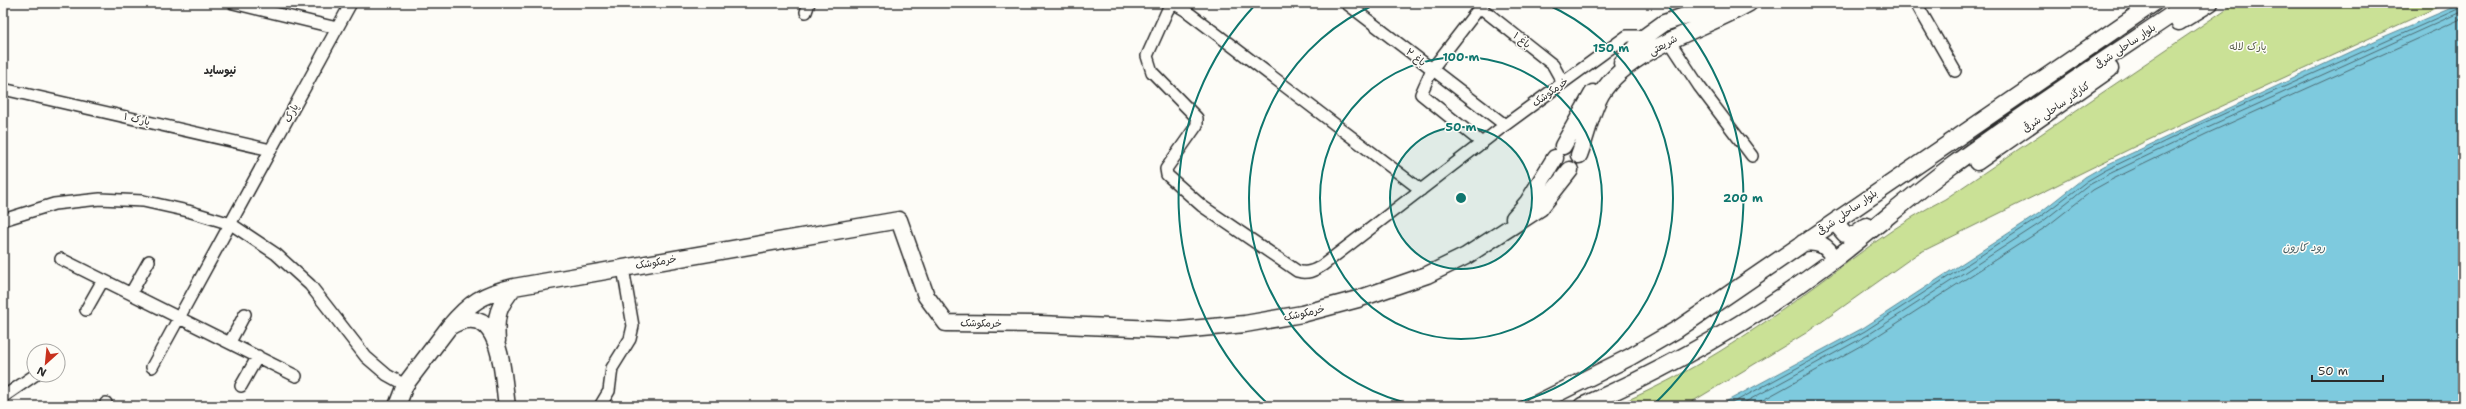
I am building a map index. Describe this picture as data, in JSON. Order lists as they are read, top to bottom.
{
  "streets": {
    "street": [
      "باغ ۱",
      "شریعتی",
      "بلوار ساحلی شرقی",
      "باغ ۲",
      "خرمکوشک",
      "کنارگذر ساحلی شرقی",
      "پارک",
      "پارک ۱"
    ]
  },
  "crossings": [
    ["باغ ۱", "خرمکوشک"],
    ["شریعتی", "خرمکوشک"],
    ["بلوار ساحلی شرقی", "کنارگذر ساحلی شرقی"],
    ["باغ ۲", "خرمکوشک"],
    ["پارک", "پارک ۱"]
  ],
  "districts": ["نیوساید"],
  "water": ["رود کارون"],
  "parks": ["پارک لاله"],
  "scale_bar": "50 m",
  "north": "bottom left",
  "rings": [
    "150 m",
    "100 m",
    "50 m",
    "200 m"
  ]
}
